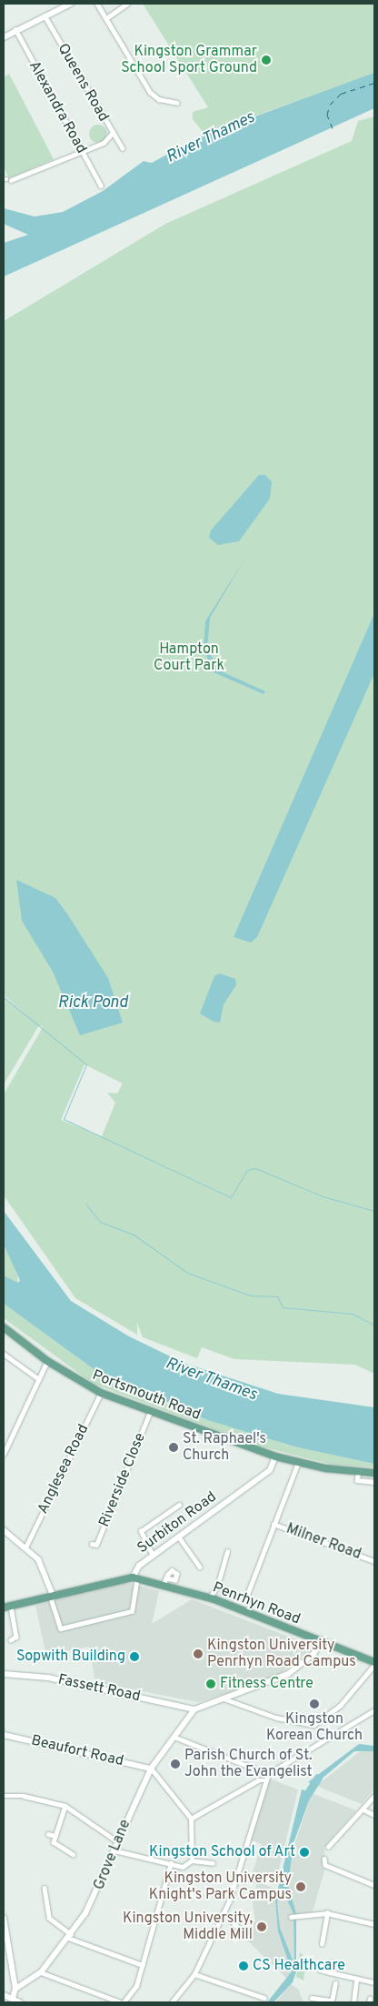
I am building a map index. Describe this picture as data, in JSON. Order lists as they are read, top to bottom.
{
  "streets": {
    "main road": ["Portsmouth Road", "Penrhyn Road"],
    "street": [
      "Queens Road",
      "Alexandra Road",
      "Anglesea Road",
      "Riverside Close",
      "Surbiton Road",
      "Milner Road",
      "Fassett Road",
      "Beaufort Road",
      "Grove Lane"
    ]
  },
  "crossings": [
    ["Portsmouth Road", "Anglesea Road"],
    ["Portsmouth Road", "Riverside Close"],
    ["Portsmouth Road", "Surbiton Road"],
    ["Surbiton Road", "Penrhyn Road"],
    ["Fassett Road", "Grove Lane"],
    ["Beaufort Road", "Grove Lane"]
  ],
  "water": ["River Thames", "Rick Pond"],
  "parks": ["Hampton Court Park"],
  "places": [
    "Kingston Grammar School Sport Ground",
    "St. Raphael's Church",
    "Kingston University Penrhyn Road Campus",
    "Sopwith Building",
    "Fitness Centre",
    "Kingston Korean Church",
    "Parish Church of St. John the Evangelist",
    "Kingston School of Art",
    "Kingston University Knight's Park Campus",
    "Kingston University, Middle Mill",
    "CS Healthcare"
  ]
}
